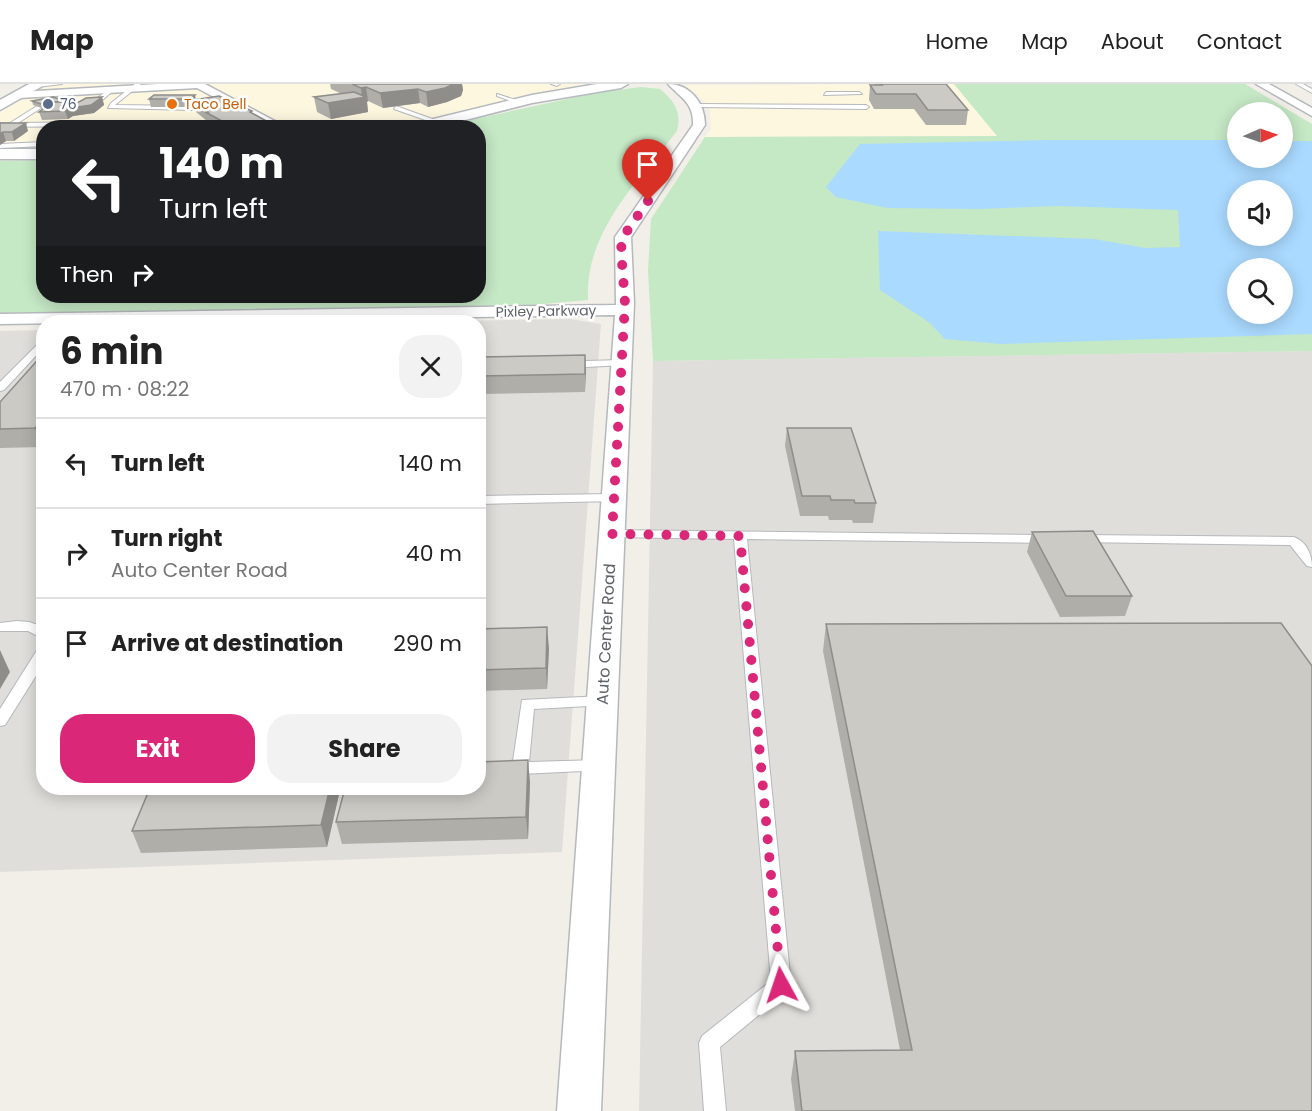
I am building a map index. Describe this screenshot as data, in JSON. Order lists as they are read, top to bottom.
{
  "streets": {
    "street": ["Pixley Parkway", "Auto Center Road"]
  },
  "crossings": [
    ["Pixley Parkway", "Auto Center Road"]
  ],
  "places": ["76", "Taco Bell"],
  "north": "right",
  "page": {
    "header": "Map",
    "nav": [
      "Home",
      "Map",
      "About",
      "Contact"
    ],
    "turn": ["140 m", "Turn left"],
    "then": "Then",
    "heading": ["6 min", "470 m · 08:22"],
    "list": [
      {
        "name": "Turn left",
        "value": "140 m"
      },
      {
        "name": "Turn right",
        "note": "Auto Center Road",
        "value": "40 m"
      },
      {
        "name": "Arrive at destination",
        "value": "290 m"
      }
    ],
    "buttons": ["Exit", "Share"]
  }
}
